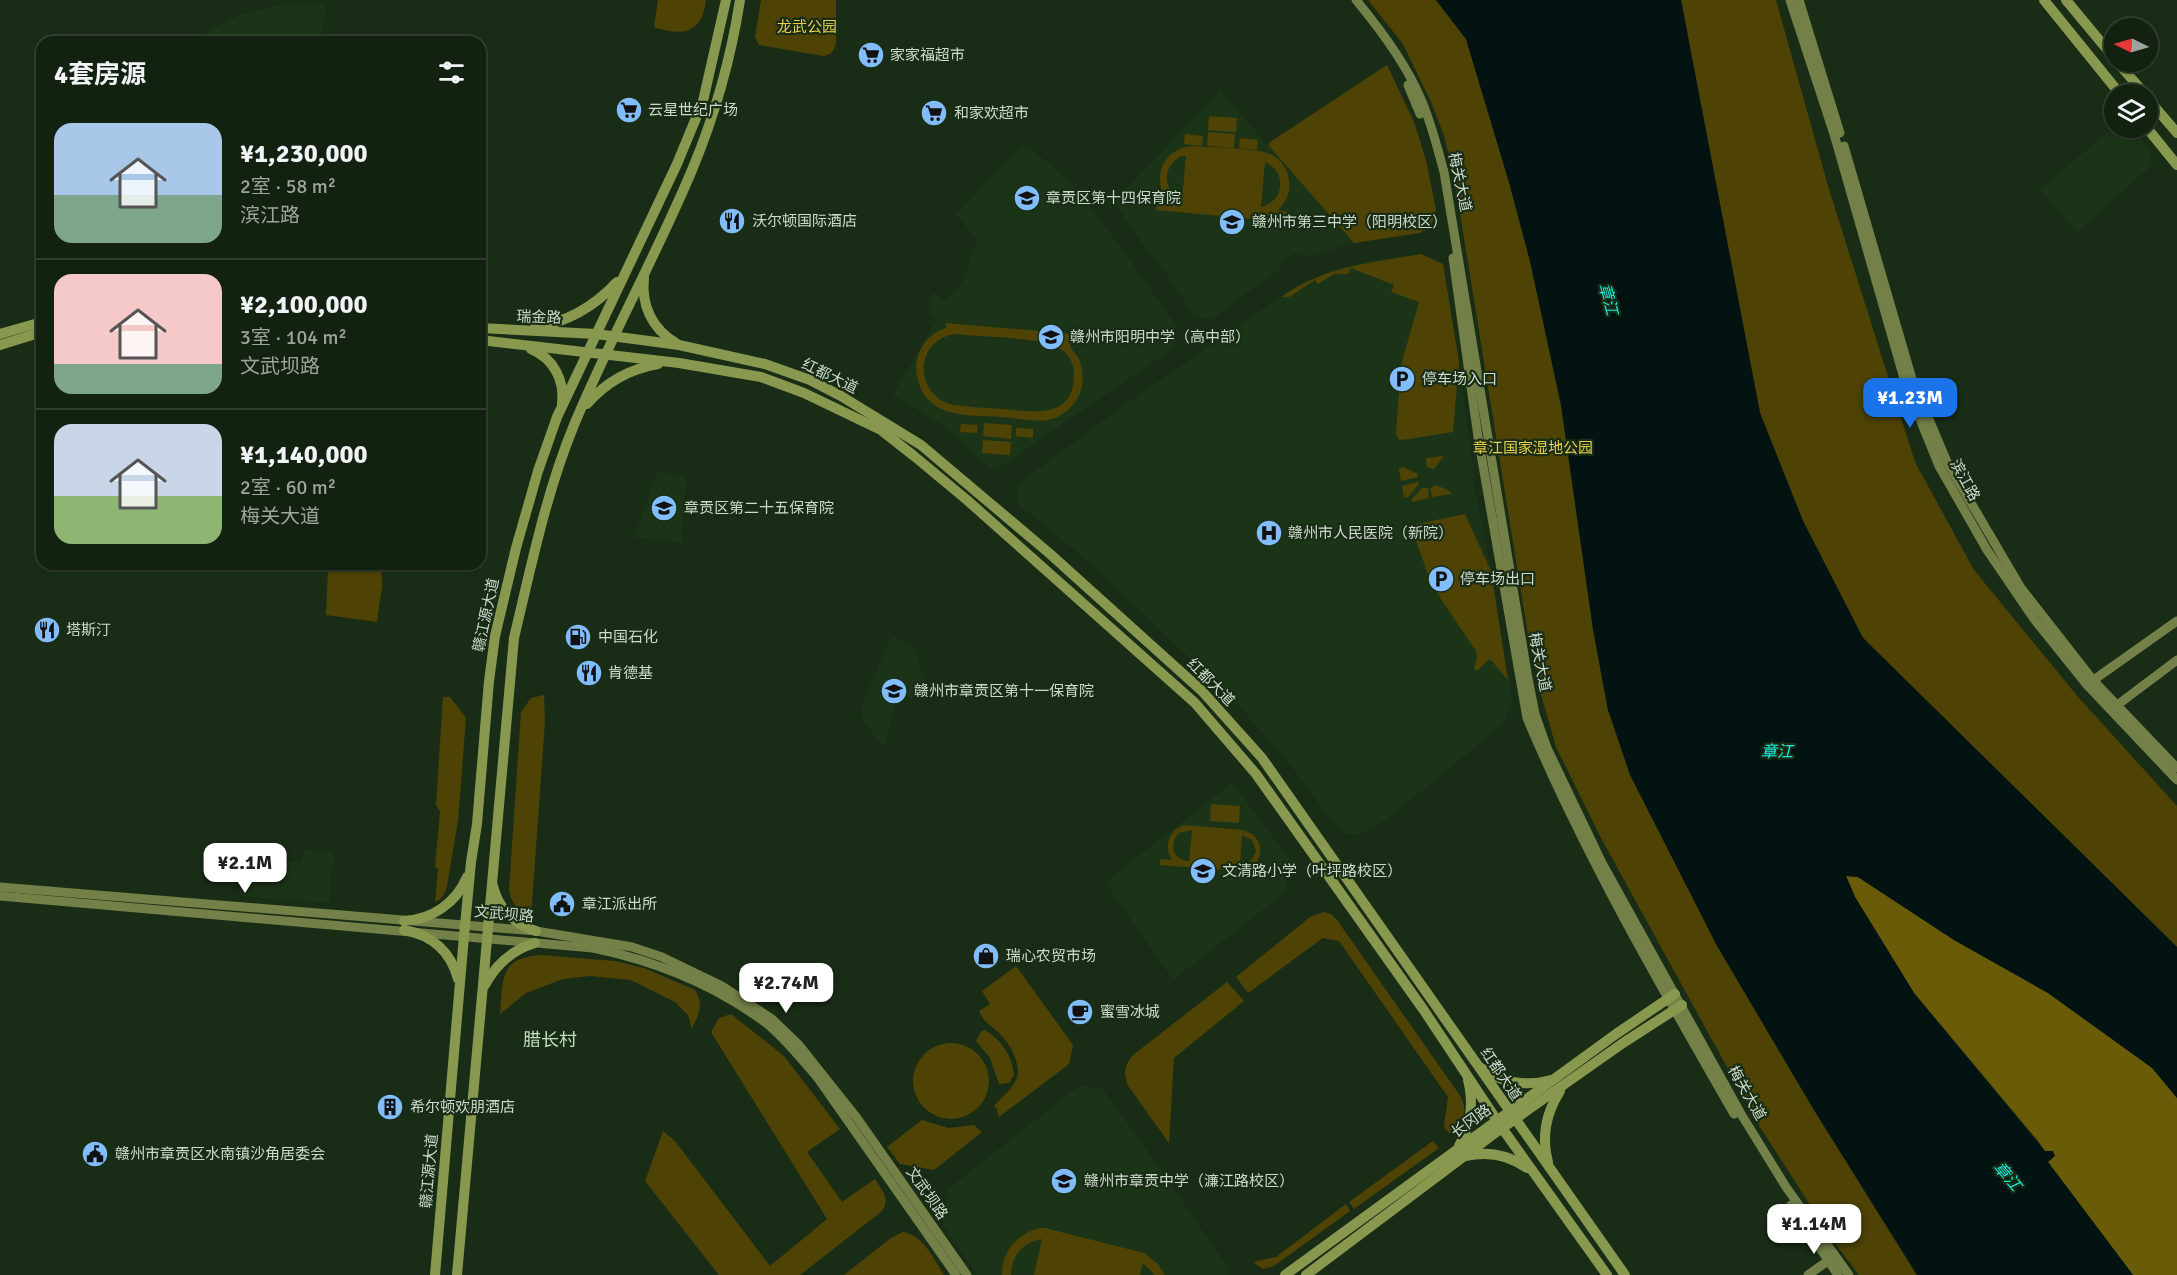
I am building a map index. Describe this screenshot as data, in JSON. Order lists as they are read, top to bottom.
{
  "streets": {
    "main road": [
      "梅关大道",
      "瑞金路",
      "红都大道",
      "滨江路",
      "赣江源大道",
      "文武坝路",
      "长冈路"
    ]
  },
  "crossings": [
    ["梅关大道", "长冈路"],
    ["瑞金路", "红都大道"],
    ["瑞金路", "赣江源大道"],
    ["红都大道", "赣江源大道"],
    ["红都大道", "长冈路"],
    ["赣江源大道", "文武坝路"]
  ],
  "districts": ["腊长村"],
  "water": ["章江"],
  "parks": ["龙武公园", "章江国家湿地公园"],
  "places": {
    "supermarket": ["家家福超市", "云星世纪广场", "和家欢超市"],
    "school or university": [
      "章贡区第十四保育院",
      "赣州市第三中学（阳明校区）",
      "赣州市阳明中学（高中部）",
      "章贡区第二十五保育院",
      "赣州市章贡区第十一保育院",
      "文清路小学（叶坪路校区）",
      "赣州市章贡中学（濂江路校区）"
    ],
    "restaurant": ["沃尔顿国际酒店", "塔斯汀", "肯德基"],
    "parking": ["停车场入口", "停车场出口"],
    "hospital": ["赣州市人民医院（新院）"],
    "fuel station": ["中国石化"],
    "public building": ["章江派出所", "赣州市章贡区水南镇沙角居委会"],
    "shop": ["瑞心农贸市场"],
    "cafe": ["蜜雪冰城"],
    "building": ["希尔顿欢朋酒店"]
  },
  "north": "left",
  "page": {
    "heading": "4套房源",
    "list": [
      {
        "name": "¥1,230,000",
        "note": "2室 · 58 m² · 滨江路"
      },
      {
        "name": "¥2,100,000",
        "note": "3室 · 104 m² · 文武坝路"
      },
      {
        "name": "¥1,140,000",
        "note": "2室 · 60 m² · 梅关大道"
      }
    ],
    "price": [
      "¥1.23M",
      "¥2.1M",
      "¥2.74M",
      "¥1.14M"
    ]
  }
}
